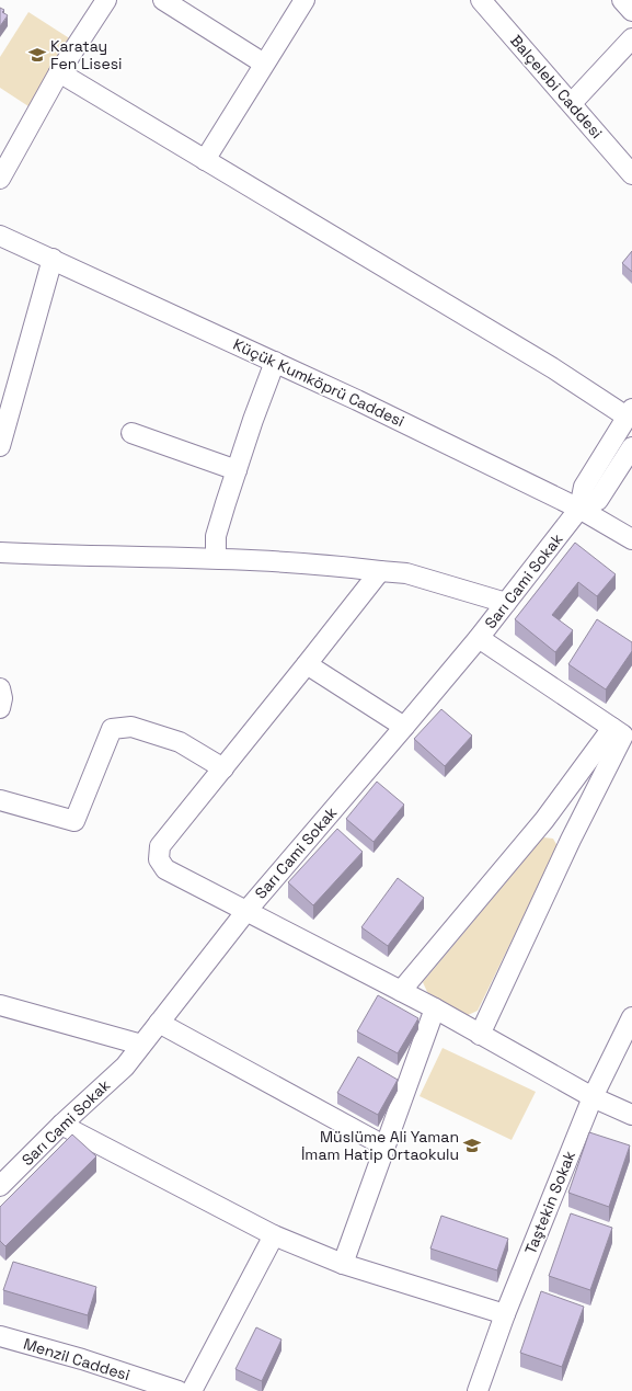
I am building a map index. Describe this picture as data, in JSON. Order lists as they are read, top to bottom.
{
  "streets": {
    "street": [
      "Balçelebi Caddesi",
      "Küçük Kumköprü Caddesi",
      "Sarı Cami Sokak",
      "Taştekin Sokak",
      "Menzil Caddesi"
    ]
  },
  "crossings": [
    ["Küçük Kumköprü Caddesi", "Sarı Cami Sokak"]
  ],
  "places": {
    "school or university": ["Karatay Fen Lisesi", "Müslüme Ali Yaman İmam Hatip Ortaokulu"]
  }
}
